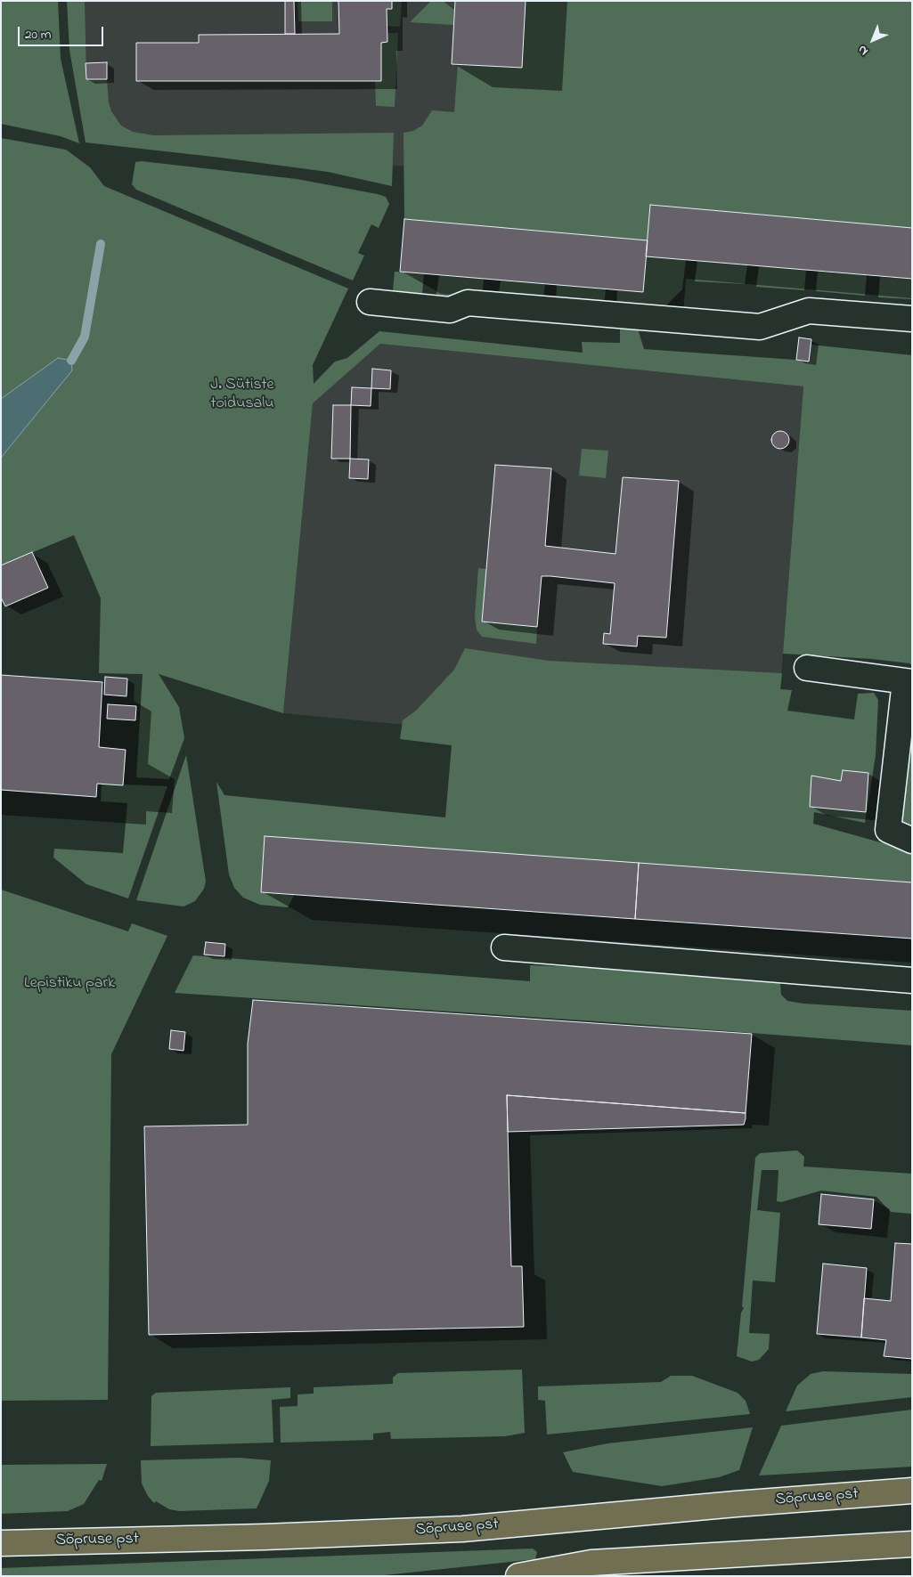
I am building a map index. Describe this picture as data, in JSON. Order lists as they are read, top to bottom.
{
  "streets": {
    "main road": ["Sõpruse pst"]
  },
  "parks": ["J. Sütiste toidusalu", "Lepistiku park"],
  "scale_bar": "20 m",
  "north": "bottom left"
}
